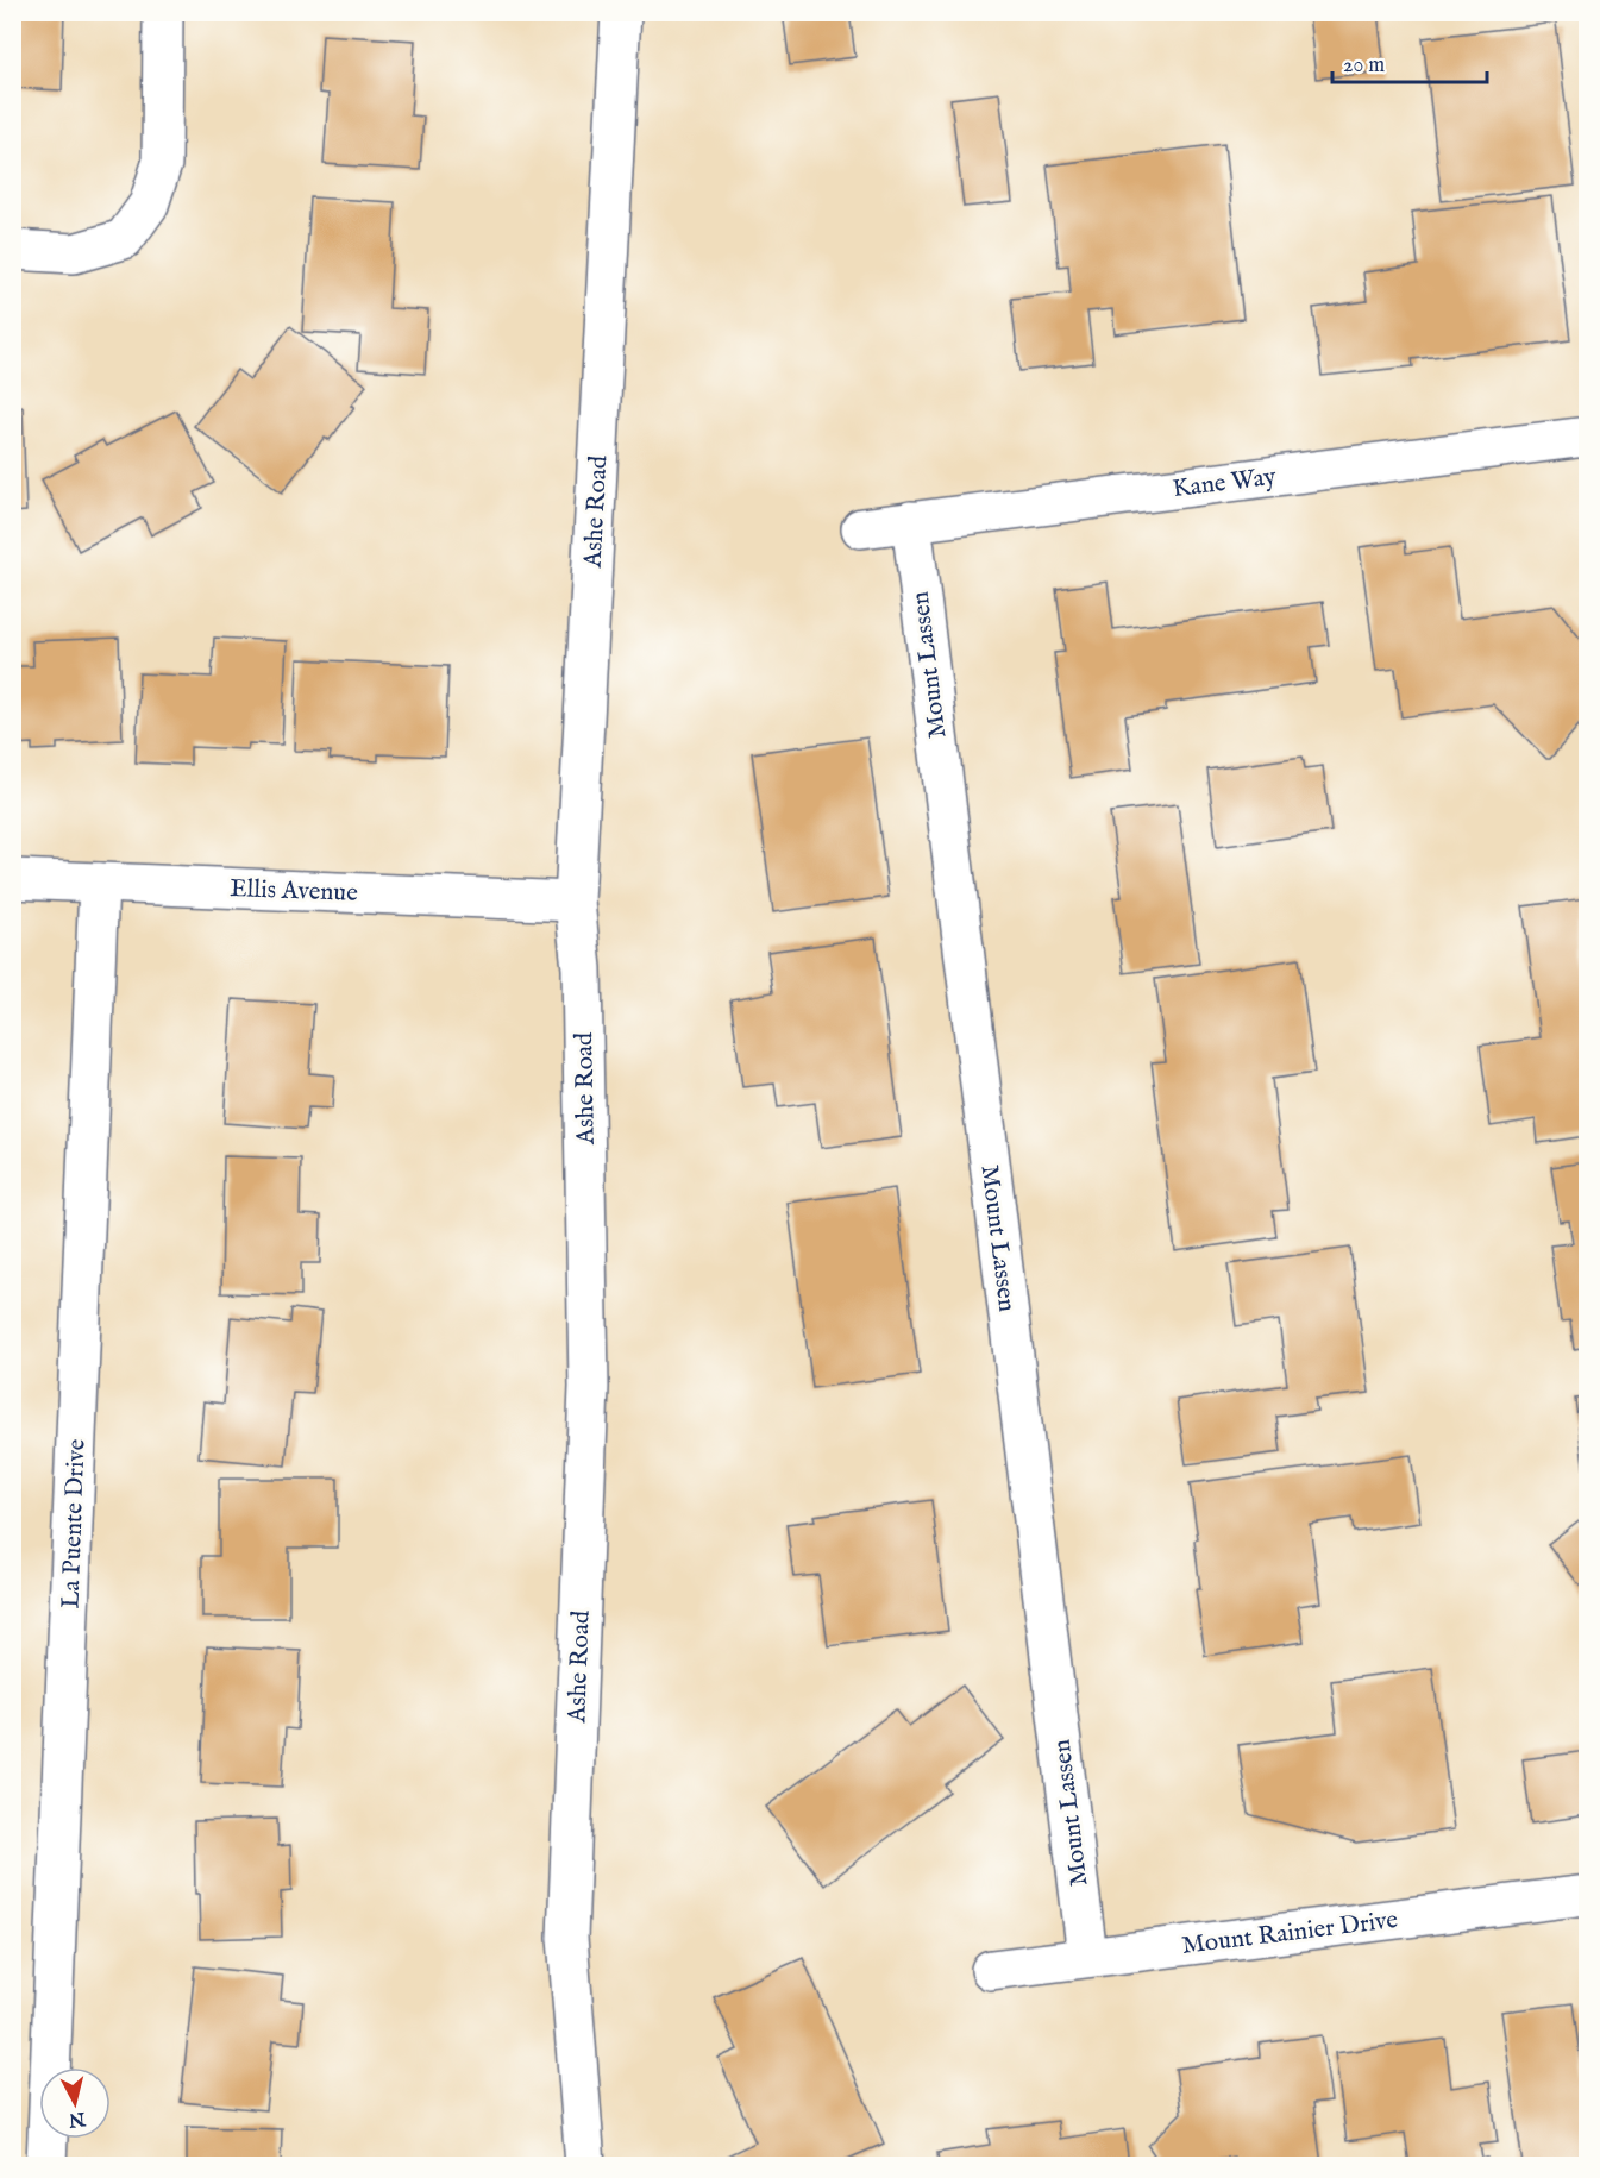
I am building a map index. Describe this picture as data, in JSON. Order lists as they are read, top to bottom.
{
  "streets": {
    "street": [
      "Kane Way",
      "Ashe Road",
      "Mount Lassen",
      "Ellis Avenue",
      "La Puente Drive",
      "Mount Rainier Drive"
    ]
  },
  "crossings": [
    ["Kane Way", "Mount Lassen"],
    ["Ashe Road", "Ellis Avenue"],
    ["Mount Lassen", "Mount Rainier Drive"],
    ["Ellis Avenue", "La Puente Drive"]
  ],
  "scale_bar": "20 m",
  "north": "bottom"
}
